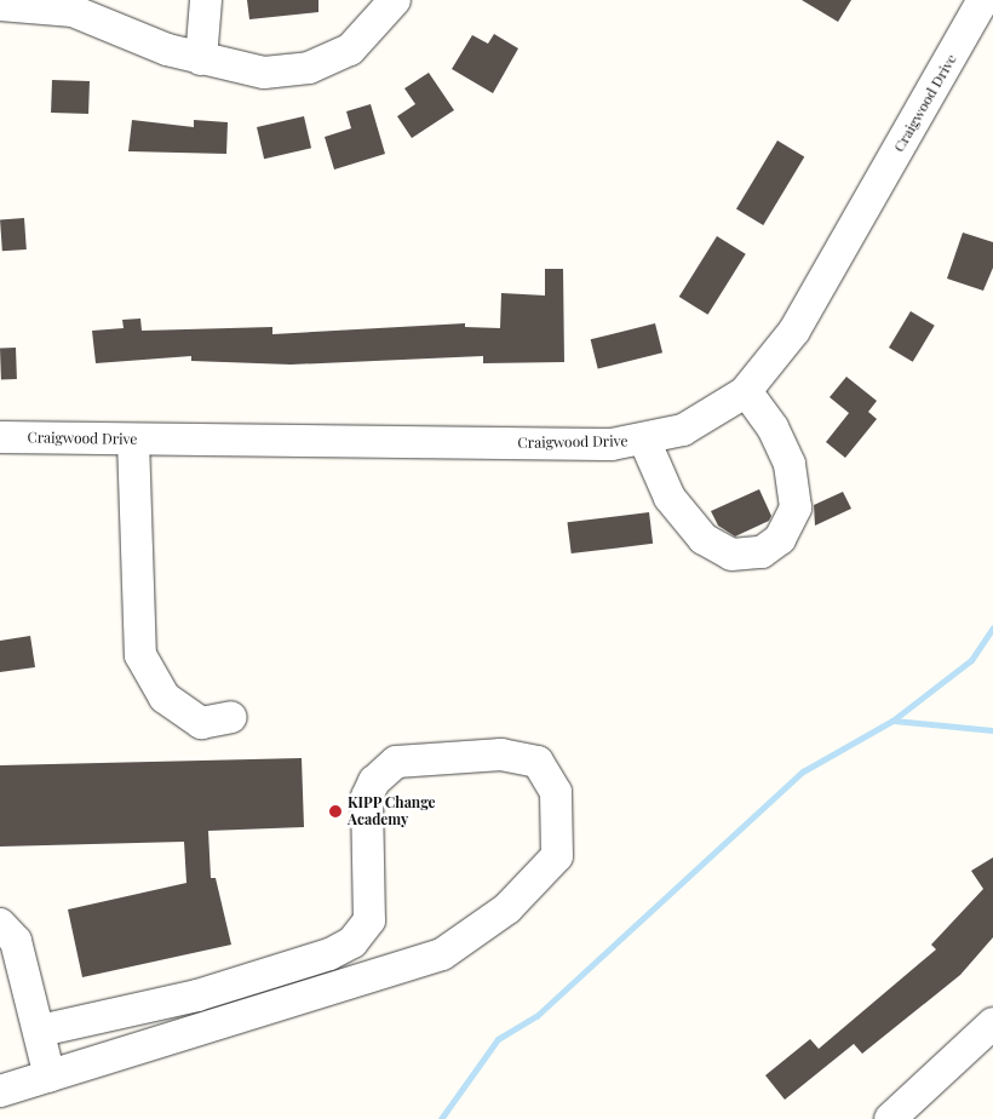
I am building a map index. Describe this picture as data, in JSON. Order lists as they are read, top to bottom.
{
  "streets": {
    "street": ["Craigwood Drive"]
  },
  "places": ["KIPP Change Academy"]
}
